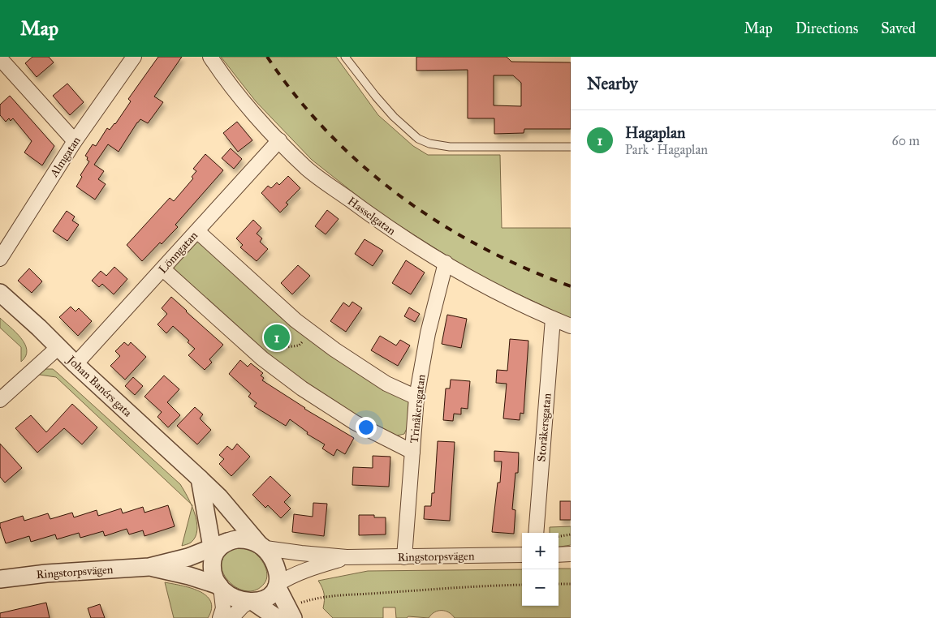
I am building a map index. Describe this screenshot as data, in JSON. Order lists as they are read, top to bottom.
{
  "streets": {
    "street": [
      "Almgatan",
      "Hasselgatan",
      "Lönngatan",
      "Johan Banérs gata",
      "Trinåkersgatan",
      "Storåkersgatan",
      "Ringstorpsvägen"
    ]
  },
  "crossings": [
    ["Hasselgatan", "Lönngatan"],
    ["Hasselgatan", "Trinåkersgatan"],
    ["Hasselgatan", "Storåkersgatan"],
    ["Lönngatan", "Johan Banérs gata"],
    ["Johan Banérs gata", "Ringstorpsvägen"],
    ["Trinåkersgatan", "Ringstorpsvägen"]
  ],
  "page": {
    "header": "Map",
    "nav": ["Map", "Directions", "Saved"],
    "heading": "Nearby",
    "list": [
      {
        "mark": "1",
        "name": "Hagaplan",
        "note": "Park · Hagaplan",
        "value": "60 m"
      }
    ],
    "pins": "1",
    "map_buttons": ["+", "−"]
  }
}
